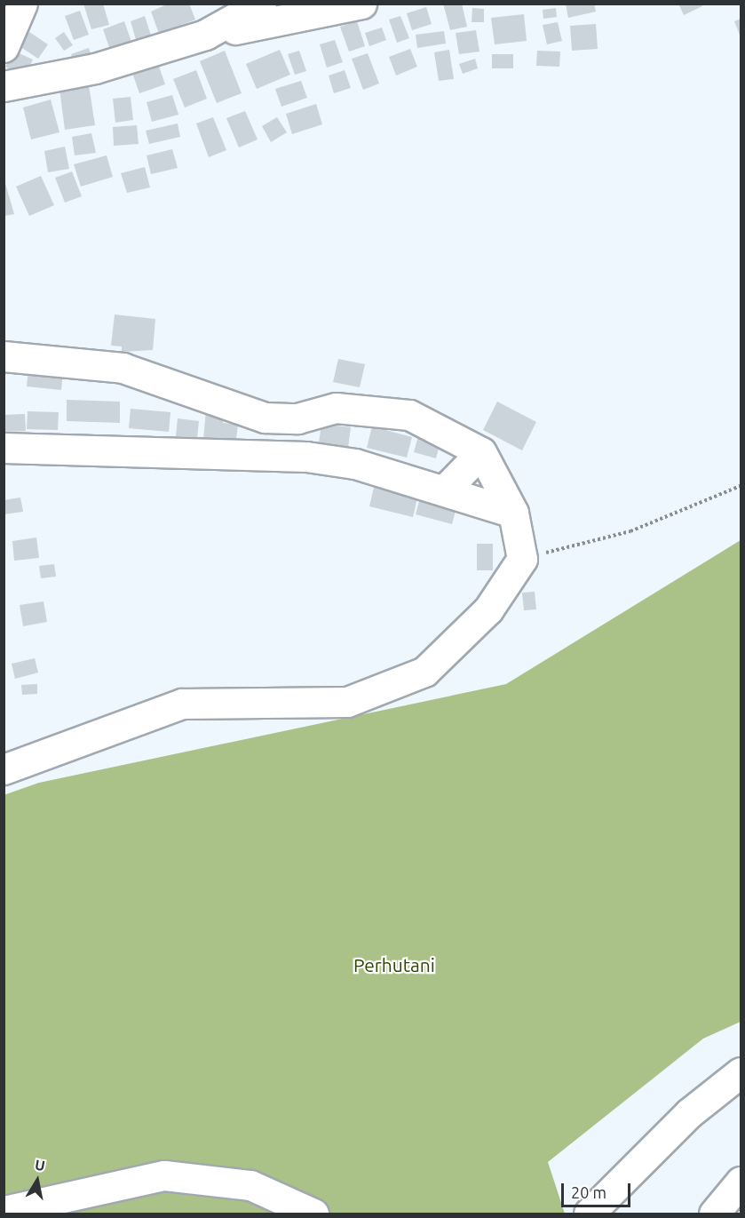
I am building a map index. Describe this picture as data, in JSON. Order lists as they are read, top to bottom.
{
  "parks": ["Perhutani"],
  "scale_bar": "20 m",
  "north": "top"
}
